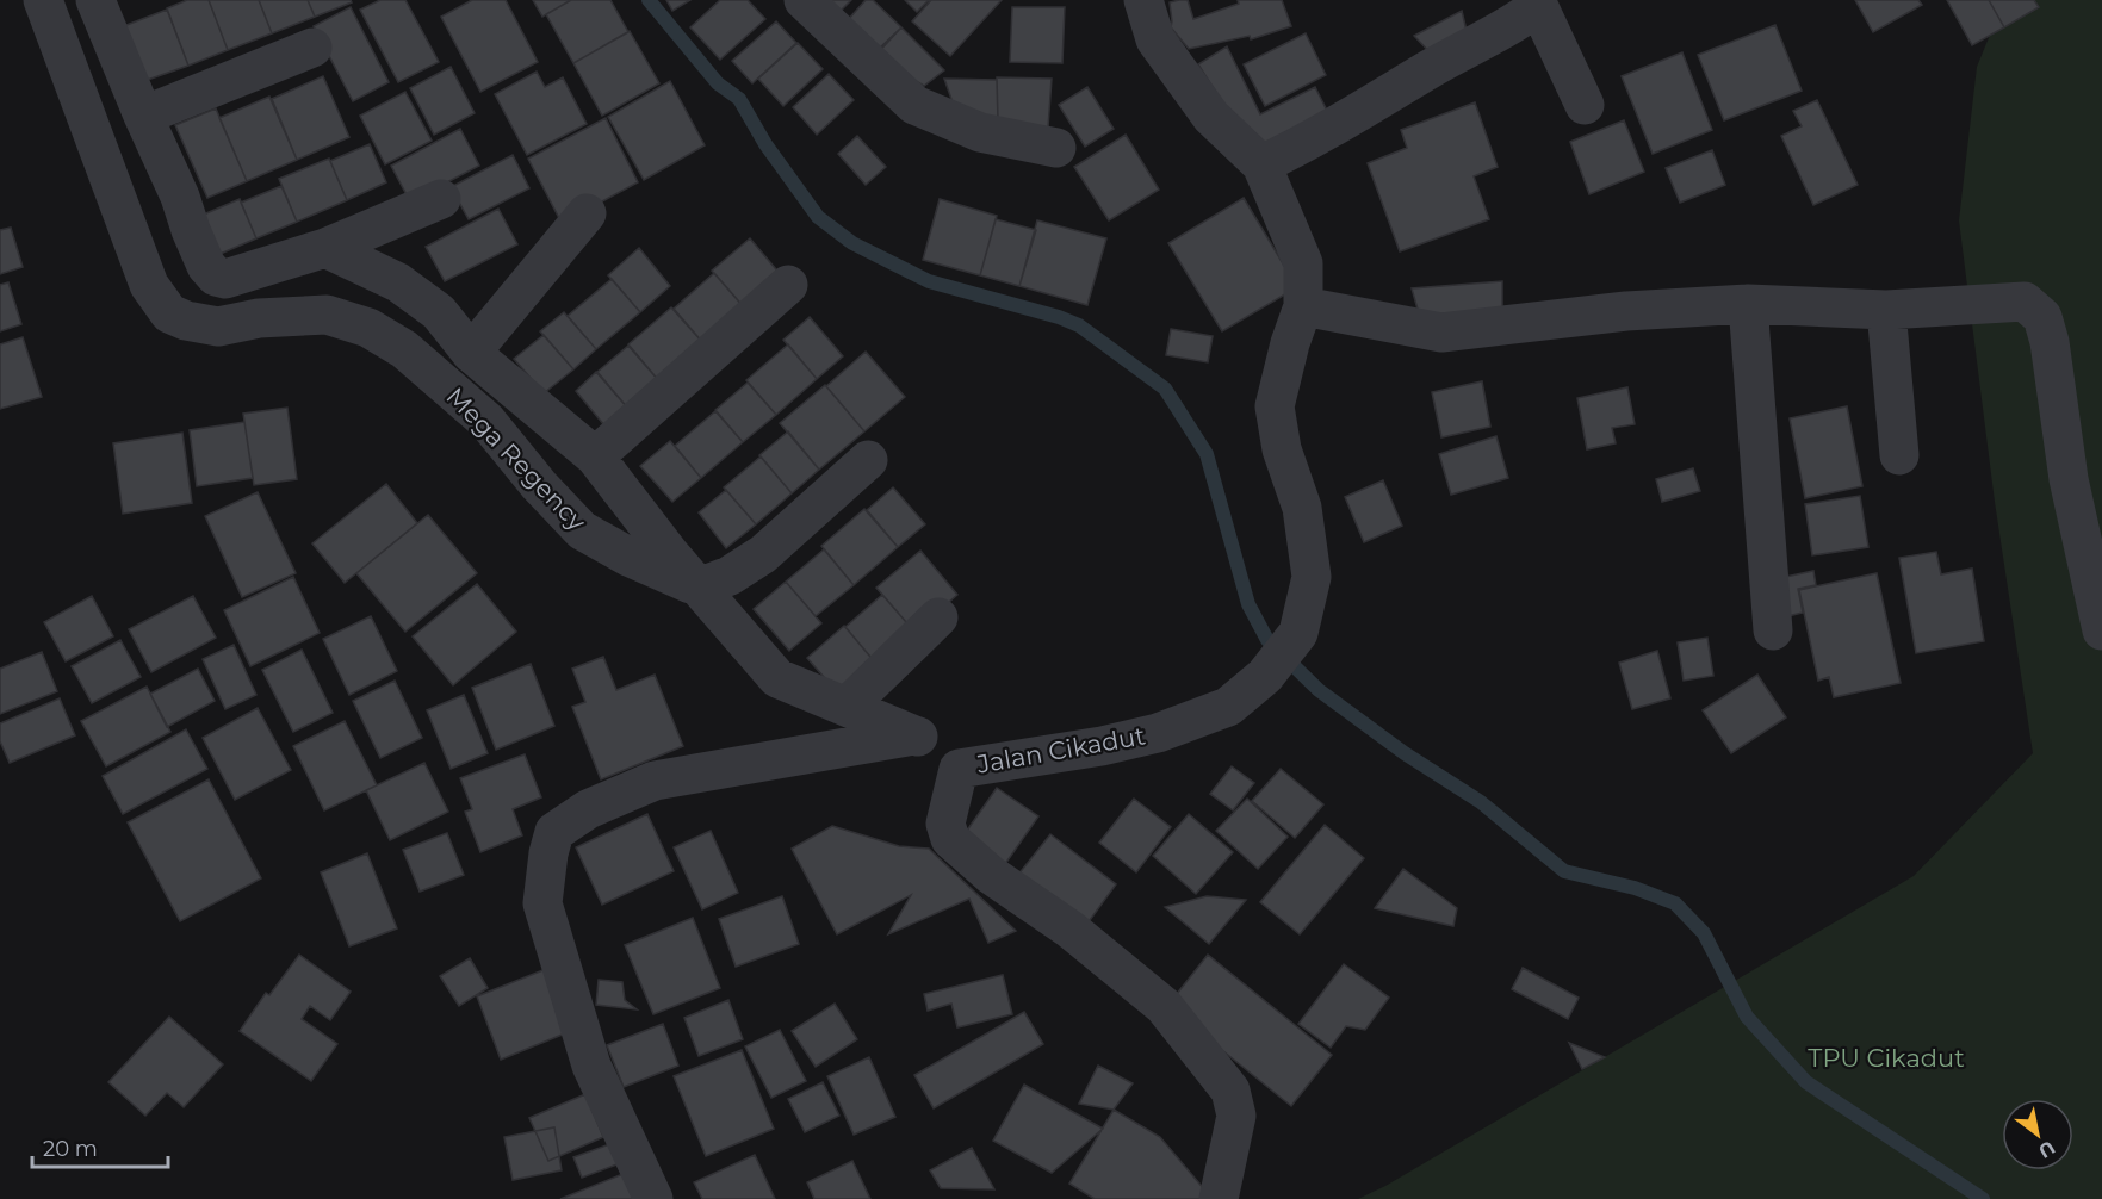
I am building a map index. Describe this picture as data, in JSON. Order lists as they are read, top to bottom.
{
  "streets": {
    "street": ["Mega Regency", "Jalan Cikadut"]
  },
  "crossings": [
    ["Mega Regency", "Jalan Cikadut"]
  ],
  "parks": ["TPU Cikadut"],
  "scale_bar": "20 m",
  "north": "bottom right"
}
